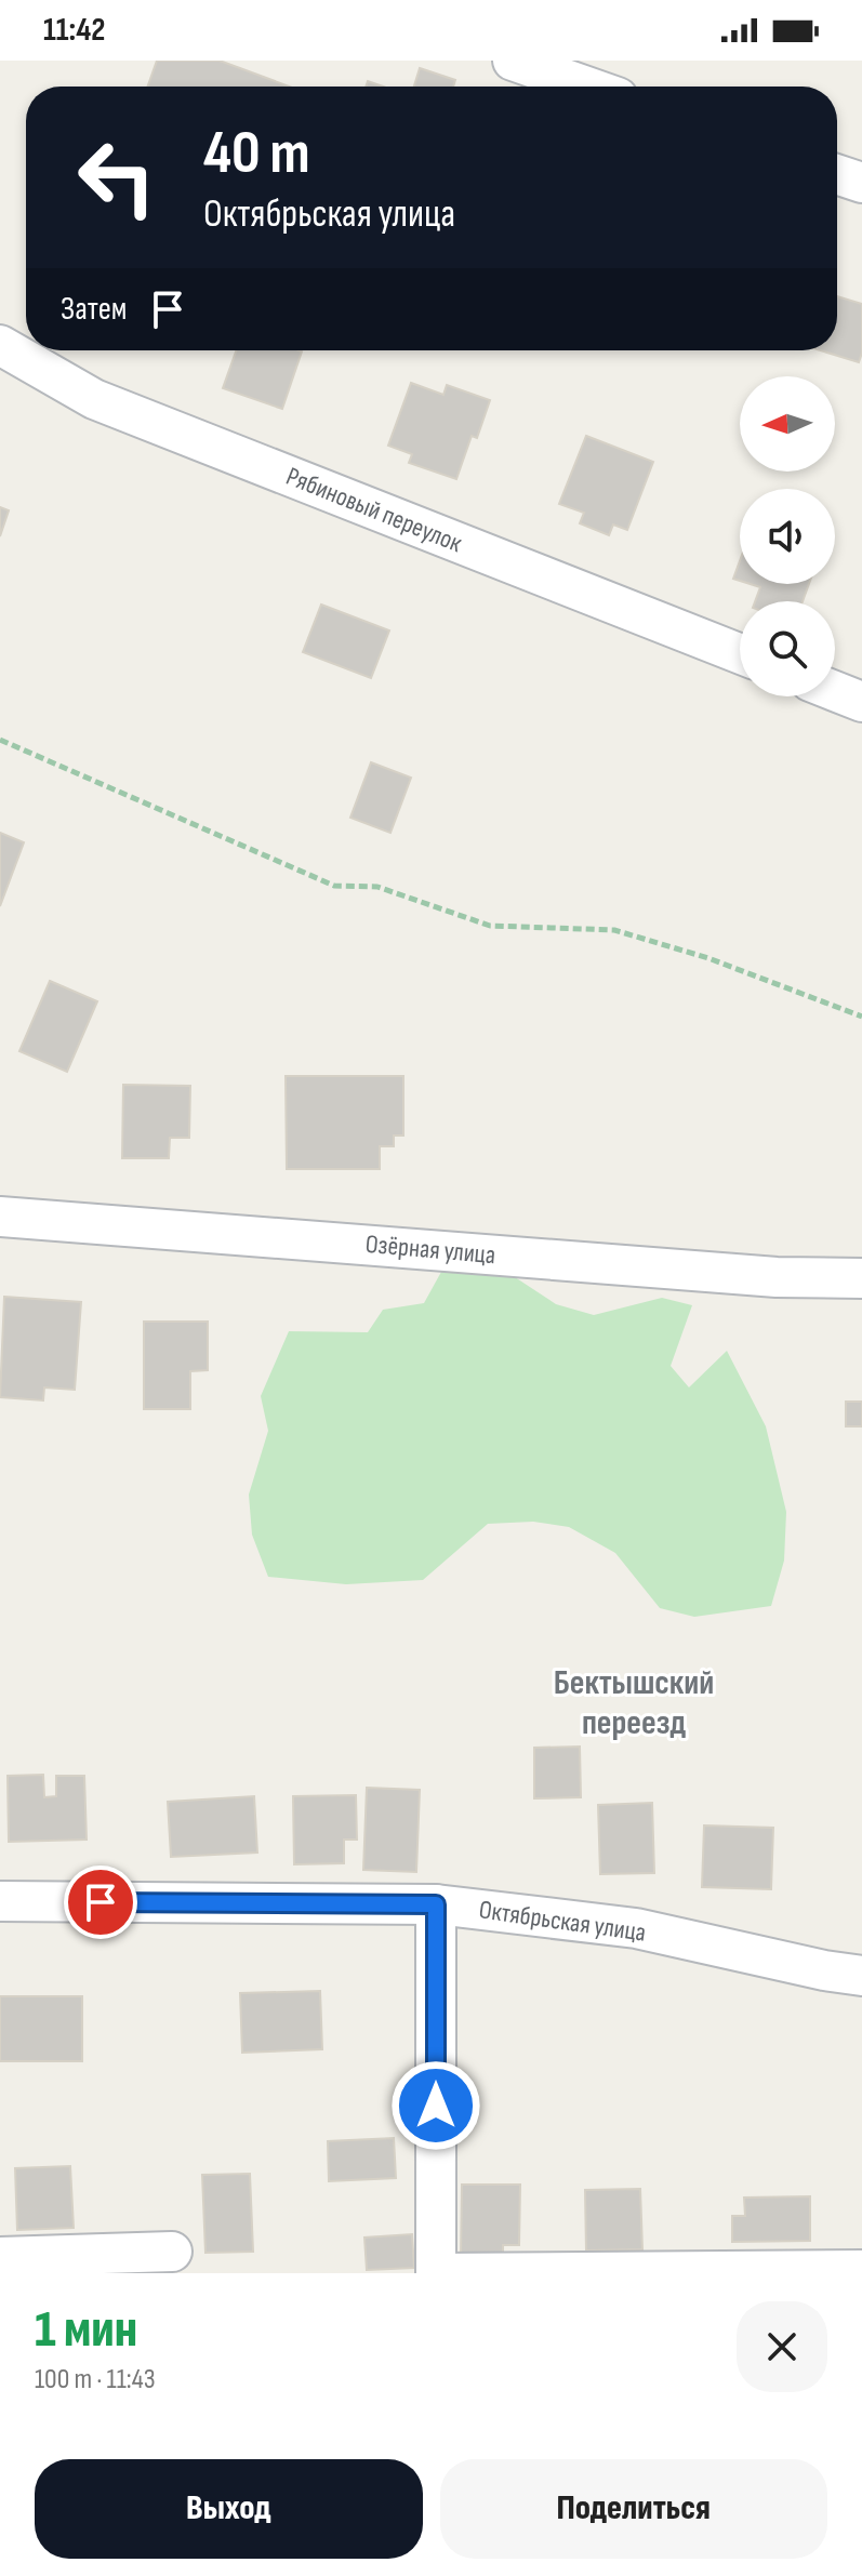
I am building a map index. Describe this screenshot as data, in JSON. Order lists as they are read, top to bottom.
{
  "streets": {
    "street": ["Рябиновый переулок", "Озёрная улица", "Октябрьская улица"]
  },
  "districts": ["Бектышский переезд"],
  "north": "left",
  "page": {
    "status": "11:42",
    "turn": ["40 m", "Октябрьская улица"],
    "then": "Затем",
    "heading": ["1 мин", "100 m · 11:43"],
    "buttons": ["Выход", "Поделиться"]
  }
}
